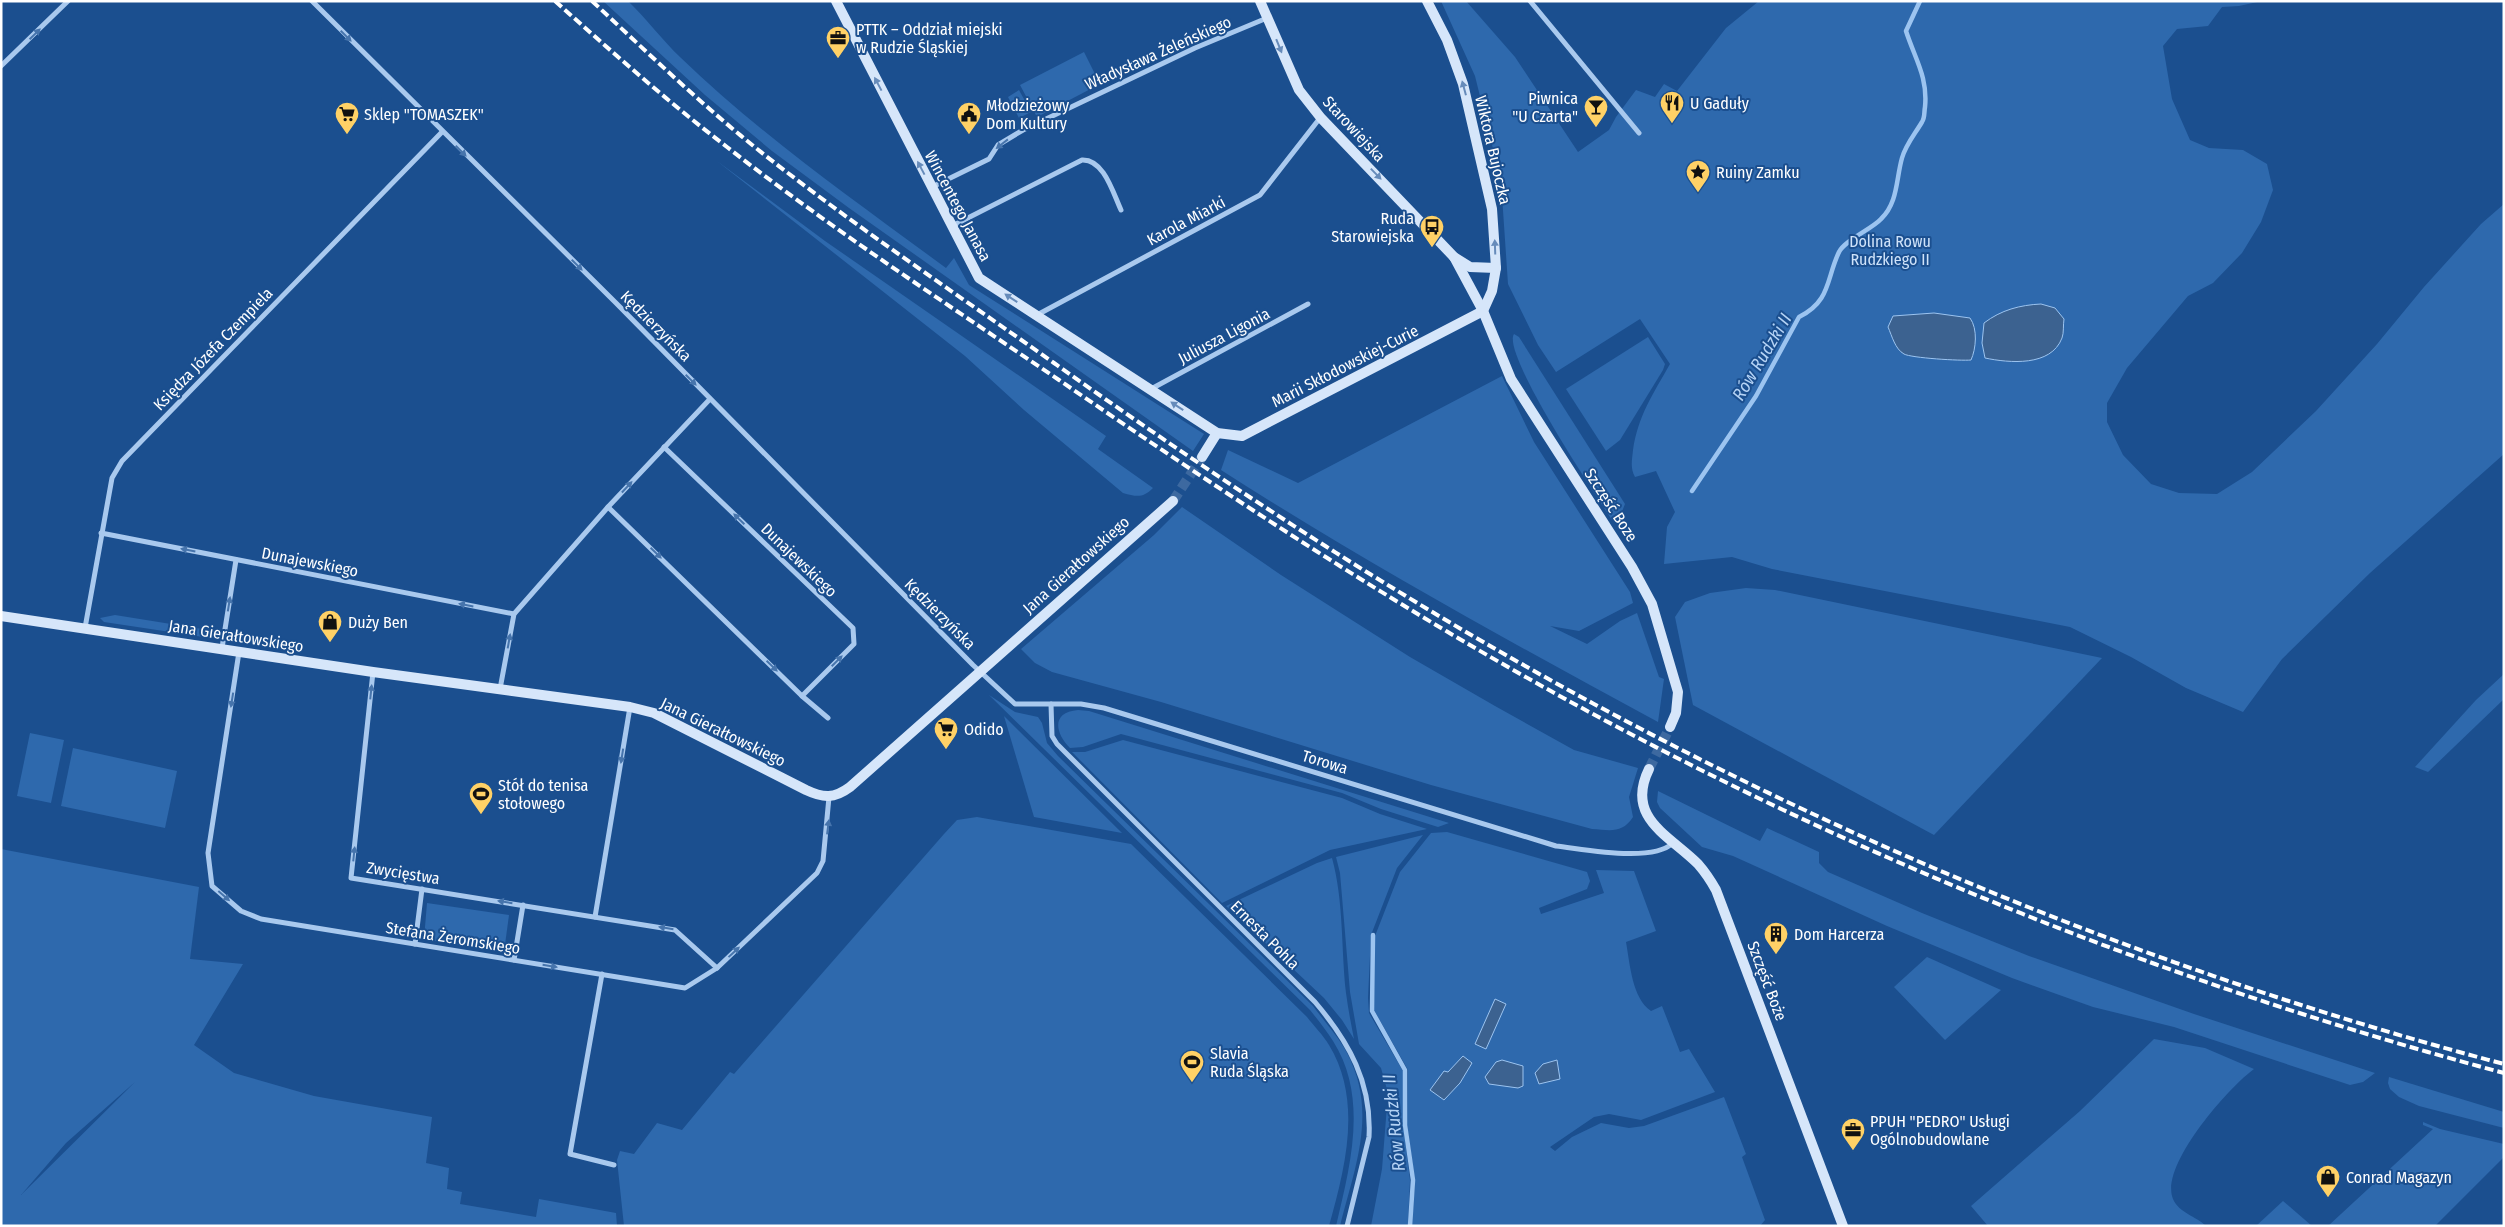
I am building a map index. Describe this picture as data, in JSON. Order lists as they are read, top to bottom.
{
  "streets": {
    "street": [
      "Władysława Żeleńskiego",
      "Starowiejska",
      "Wiktora Bujoczka",
      "Wincentego Janasa",
      "Karola Miarki",
      "Kędzierzyńska",
      "Juliusza Ligonia",
      "Księdza Józefa Czempiela",
      "Marii Skłodowskiej-Curie",
      "Szczęść Boze",
      "Dunajewskiego",
      "Jana Gierałtowskiego",
      "Torowa",
      "Zwycięstwa",
      "Ernesta Pohla",
      "Stefana Żeromskiego",
      "Szczęść Boże"
    ]
  },
  "crossings": [
    ["Władysława Żeleńskiego", "Starowiejska"],
    ["Władysława Żeleńskiego", "Wincentego Janasa"],
    ["Starowiejska", "Wiktora Bujoczka"],
    ["Starowiejska", "Karola Miarki"],
    ["Starowiejska", "Marii Skłodowskiej-Curie"],
    ["Starowiejska", "Szczęść Boze"],
    ["Wiktora Bujoczka", "Marii Skłodowskiej-Curie"],
    ["Wiktora Bujoczka", "Szczęść Boze"],
    ["Wincentego Janasa", "Karola Miarki"],
    ["Wincentego Janasa", "Juliusza Ligonia"],
    ["Wincentego Janasa", "Marii Skłodowskiej-Curie"],
    ["Kędzierzyńska", "Księdza Józefa Czempiela"],
    ["Kędzierzyńska", "Jana Gierałtowskiego"],
    ["Kędzierzyńska", "Torowa"],
    ["Księdza Józefa Czempiela", "Dunajewskiego"],
    ["Księdza Józefa Czempiela", "Jana Gierałtowskiego"],
    ["Marii Skłodowskiej-Curie", "Szczęść Boze"],
    ["Jana Gierałtowskiego", "Torowa"],
    ["Jana Gierałtowskiego", "Zwycięstwa"],
    ["Jana Gierałtowskiego", "Stefana Żeromskiego"],
    ["Torowa", "Ernesta Pohla"],
    ["Torowa", "Szczęść Boże"],
    ["Zwycięstwa", "Stefana Żeromskiego"]
  ],
  "one_way": [
    "Władysława Żeleńskiego",
    "Starowiejska",
    "Wiktora Bujoczka",
    "Wincentego Janasa",
    "Kędzierzyńska",
    "Dunajewskiego"
  ],
  "water": ["Rów Rudzki II"],
  "parks": ["Dolina Rowu Rudzkiego II"],
  "places": {
    "office": ["PTTK – Oddział miejski w Rudzie Śląskiej", "PPUH \"PEDRO\" Usługi Ogólnobudowlane"],
    "restaurant": ["U Gaduły"],
    "bar": ["Piwnica \"U Czarta\""],
    "supermarket": ["Sklep \"TOMASZEK\"", "Odido"],
    "public building": ["Młodzieżowy Dom Kultury"],
    "place": ["Ruiny Zamku"],
    "bus stop": ["Ruda Starowiejska"],
    "shop": ["Duży Ben", "Conrad Magazyn"],
    "sports": ["Stół do tenisa stołowego", "Slavia Ruda Śląska"],
    "building": ["Dom Harcerza"]
  }
}
